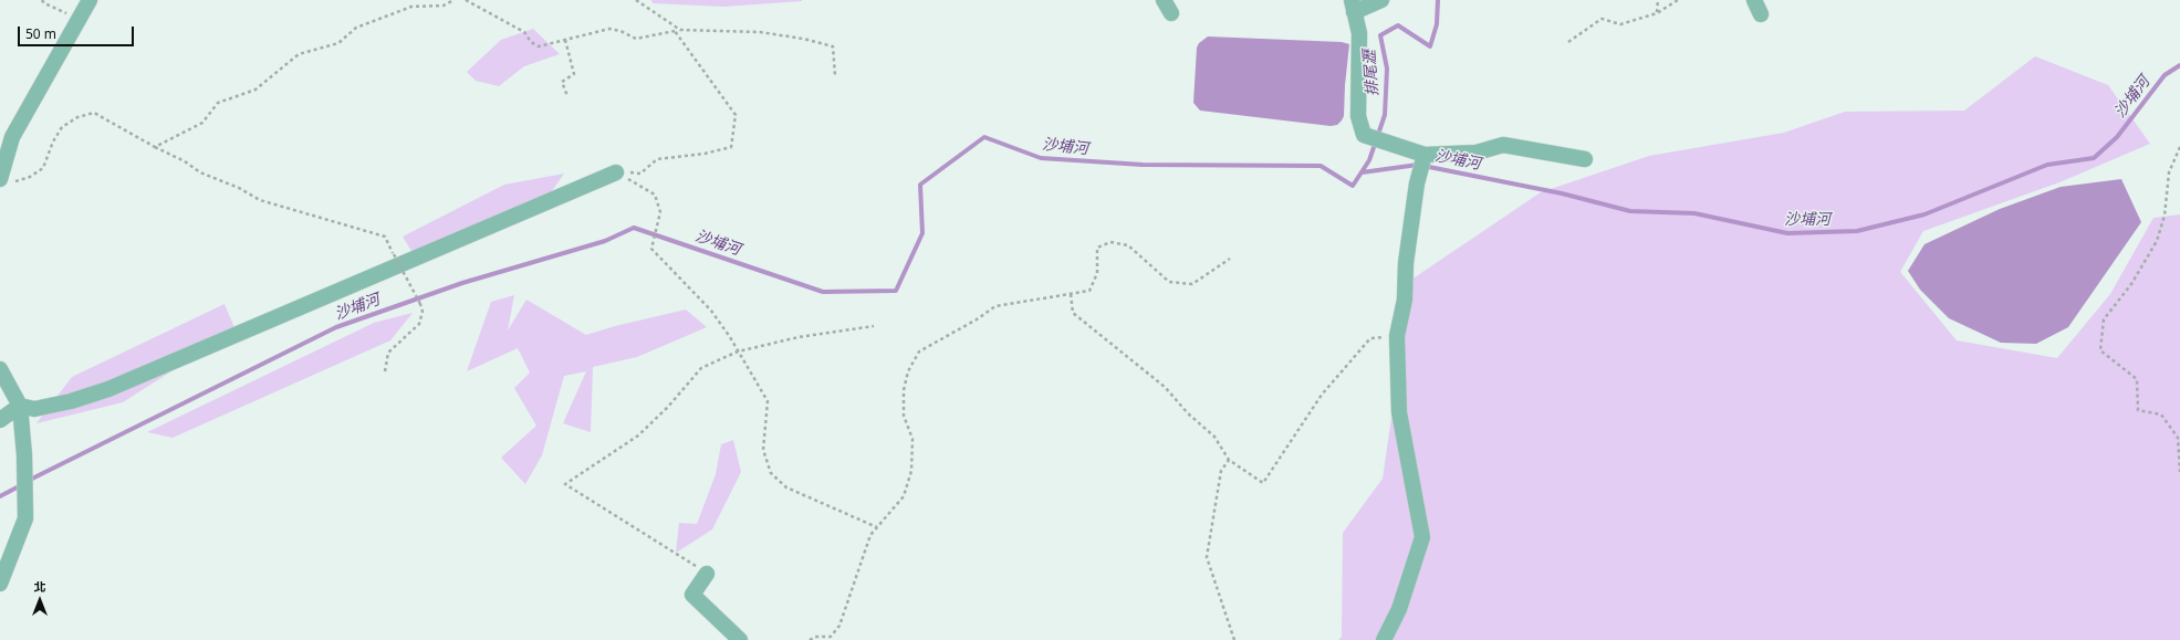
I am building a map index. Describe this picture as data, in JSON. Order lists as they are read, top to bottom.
{
  "water": ["排尾瀝", "沙埔河"],
  "scale_bar": "50 m",
  "north": "top"
}
